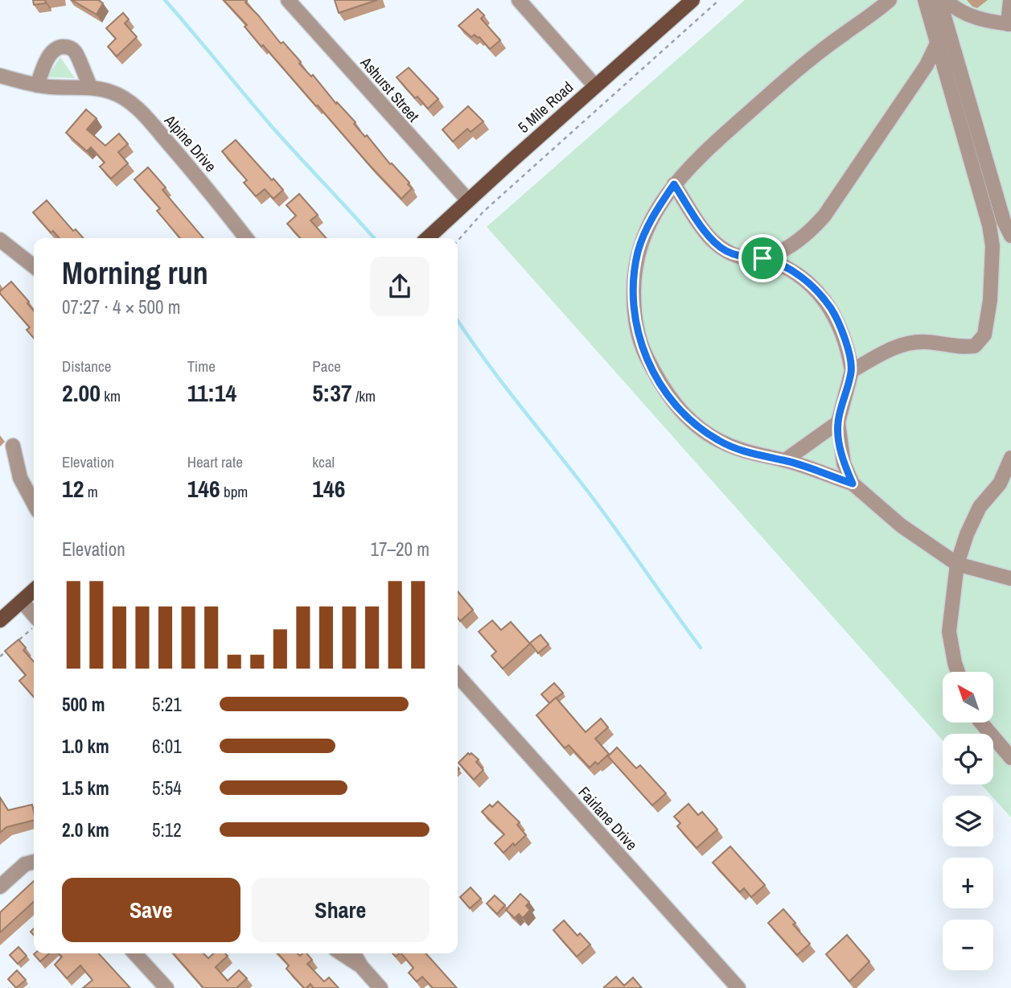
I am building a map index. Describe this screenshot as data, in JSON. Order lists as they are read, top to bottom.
{
  "streets": {
    "main road": ["5 Mile Road"],
    "street": ["Ashurst Street", "Alpine Drive", "Fairlane Drive"]
  },
  "crossings": [
    ["Ashurst Street", "5 Mile Road"]
  ],
  "north": "top left",
  "page": {
    "heading": ["Morning run", "07:27 · 4 × 500 m"],
    "stats": [
      ["Distance", "2.00 km"],
      ["Time", "11:14"],
      ["Pace", "5:37 /km"],
      ["Elevation", "12 m"],
      ["Heart rate", "146 bpm"],
      ["kcal", "146"]
    ],
    "chart": ["Elevation", "17–20 m"],
    "map_buttons": ["+", "−"],
    "list": [
      {
        "name": "500 m",
        "note": "5:21"
      },
      {
        "name": "1.0 km",
        "note": "6:01"
      },
      {
        "name": "1.5 km",
        "note": "5:54"
      },
      {
        "name": "2.0 km",
        "note": "5:12"
      }
    ],
    "buttons": ["Save", "Share"]
  }
}
